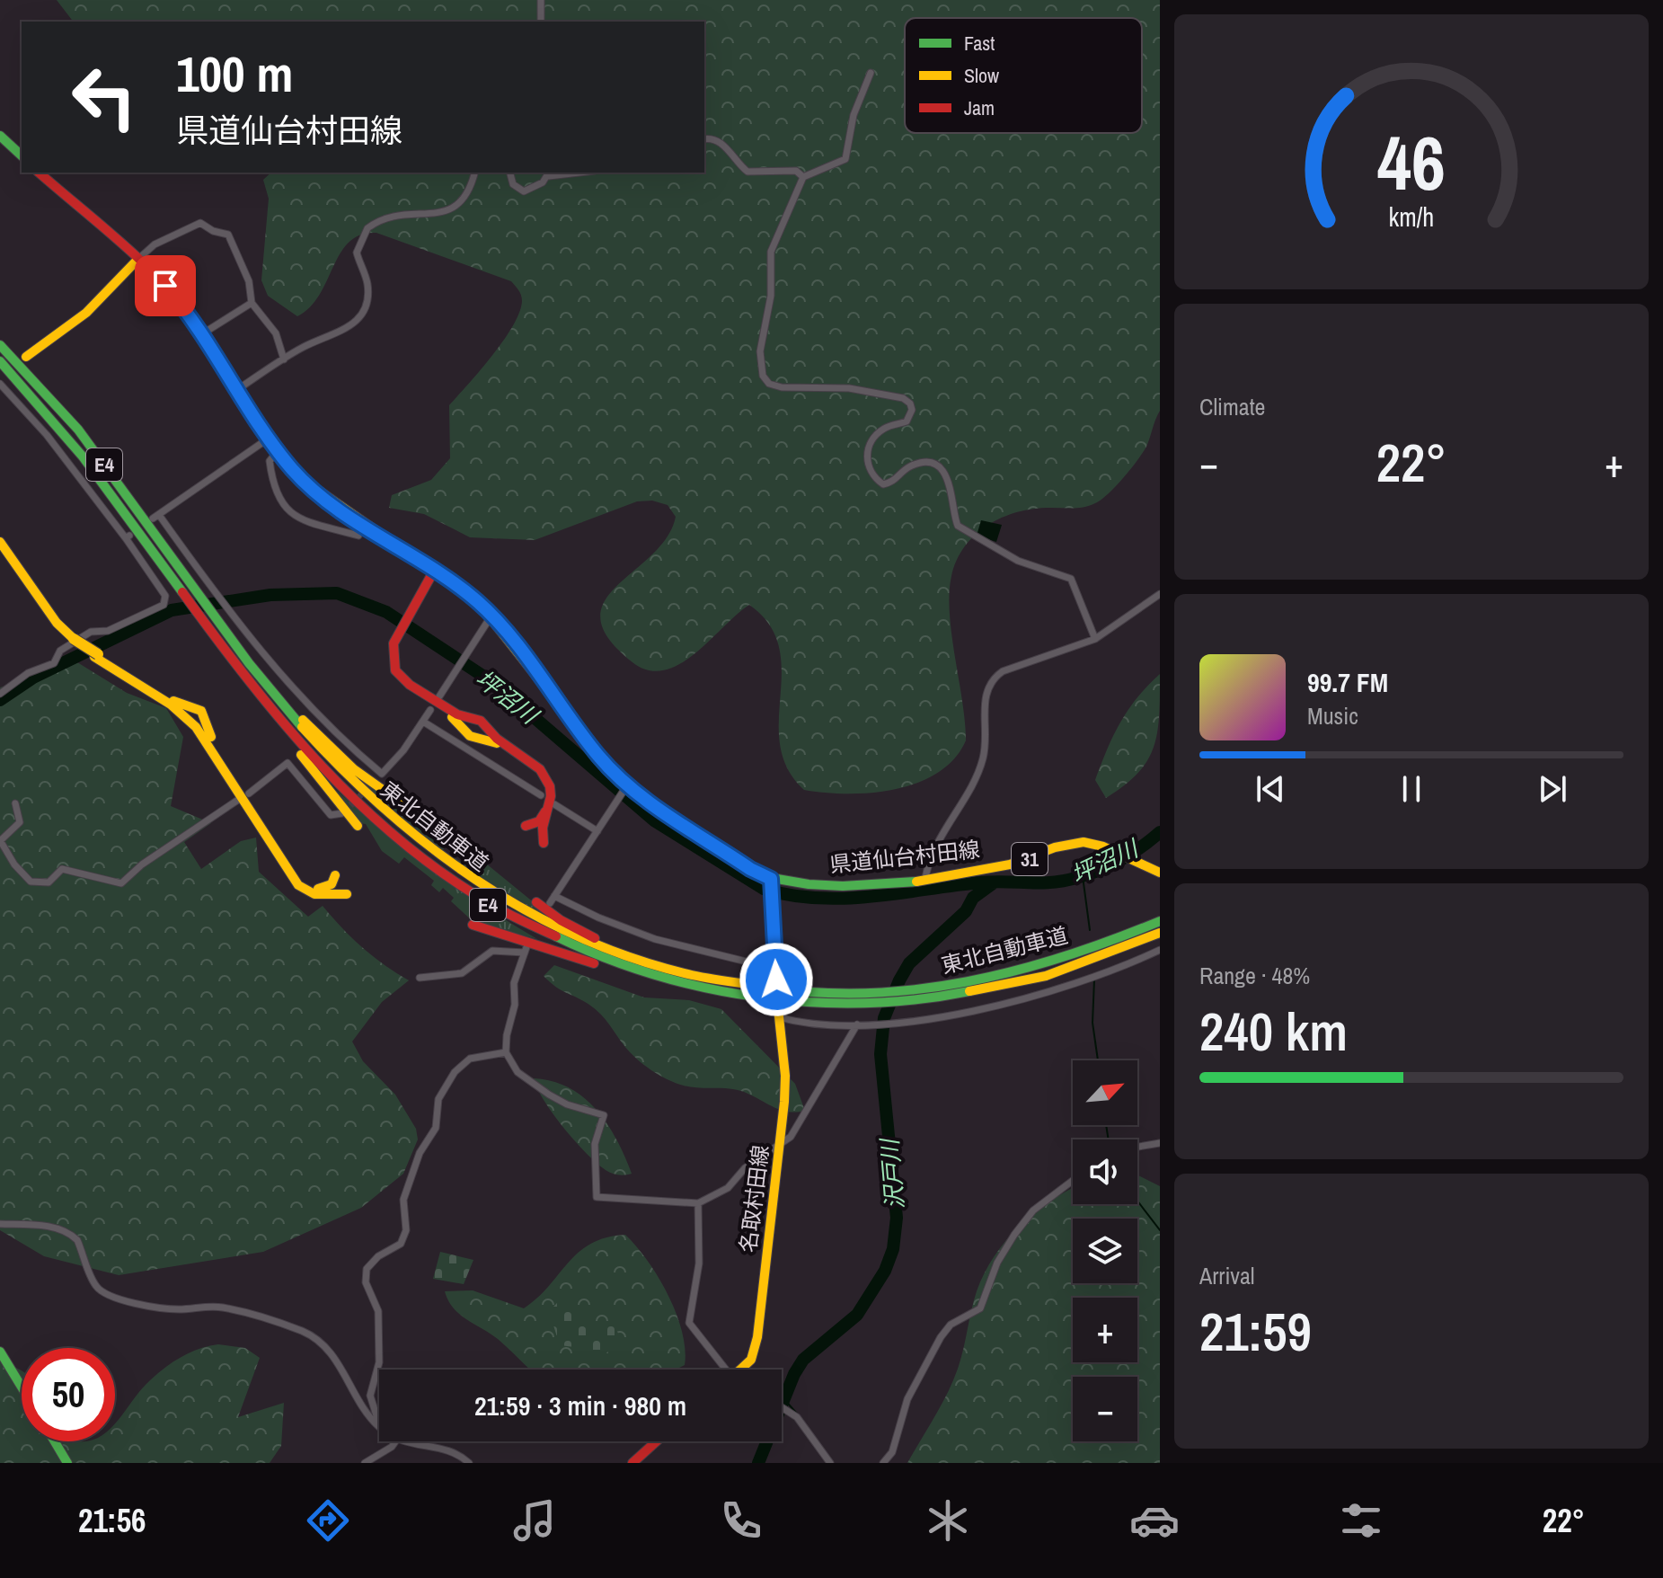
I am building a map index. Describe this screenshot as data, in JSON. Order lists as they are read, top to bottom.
{
  "streets": {
    "main road": [
      "E4",
      "東北自動車道",
      "県道仙台村田線",
      "31",
      "名取村田線"
    ]
  },
  "water": ["坪沼川", "沢戸川"],
  "legend": ["Fast", "Slow", "Jam"],
  "north": "top right",
  "page": {
    "turn": ["100 m", "県道仙台村田線"],
    "tile": [
      "Climate",
      ["Range · 48%", "240 km"],
      ["Arrival", "21:59"]
    ],
    "heat": ["−", "22°", "+"],
    "song": ["99.7 FM", "Music"],
    "map_buttons": ["+", "−"],
    "limit": "50",
    "trip": "21:59 · 3 min · 980 m",
    "tabs": ["21:56", "22°"],
    "gauge": ["46", "km/h"]
  }
}
